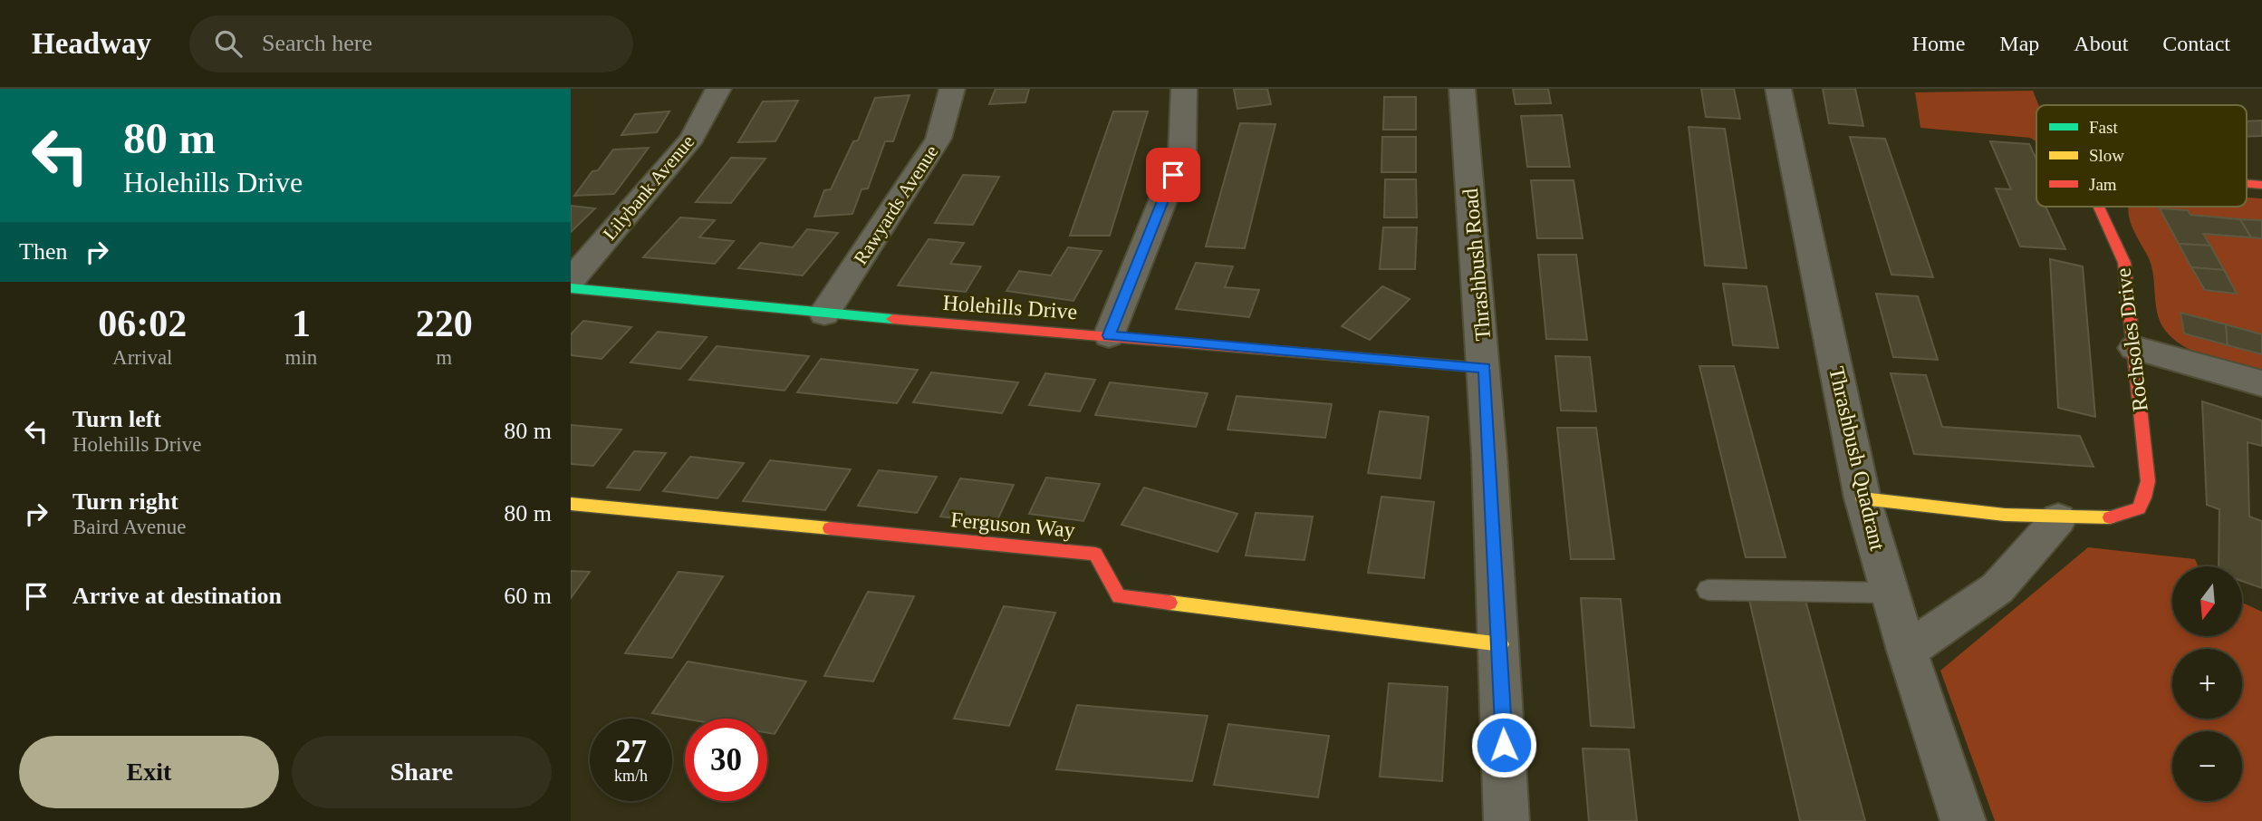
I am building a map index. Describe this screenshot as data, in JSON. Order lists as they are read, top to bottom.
{
  "streets": {
    "street": [
      "Lilybank Avenue",
      "Rawyards Avenue",
      "Thrashbush Road",
      "Holehills Drive",
      "Rochsoles Drive",
      "Thrashbush Quadrant",
      "Ferguson Way"
    ]
  },
  "crossings": [
    ["Rawyards Avenue", "Holehills Drive"],
    ["Thrashbush Road", "Holehills Drive"],
    ["Thrashbush Road", "Ferguson Way"],
    ["Rochsoles Drive", "Thrashbush Quadrant"]
  ],
  "legend": ["Fast", "Slow", "Jam"],
  "north": "bottom",
  "page": {
    "header": "Headway",
    "search": "Search here",
    "nav": [
      "Home",
      "Map",
      "About",
      "Contact"
    ],
    "turn": ["80 m", "Holehills Drive"],
    "then": "Then",
    "eta": [
      "06:02",
      "Arrival",
      "1",
      "min",
      "220",
      "m"
    ],
    "list": [
      {
        "name": "Turn left",
        "note": "Holehills Drive",
        "value": "80 m"
      },
      {
        "name": "Turn right",
        "note": "Baird Avenue",
        "value": "80 m"
      },
      {
        "name": "Arrive at destination",
        "value": "60 m"
      }
    ],
    "map_buttons": ["+", "−"],
    "speed": "27 km/h",
    "limit": "30",
    "buttons": ["Exit", "Share"]
  }
}
